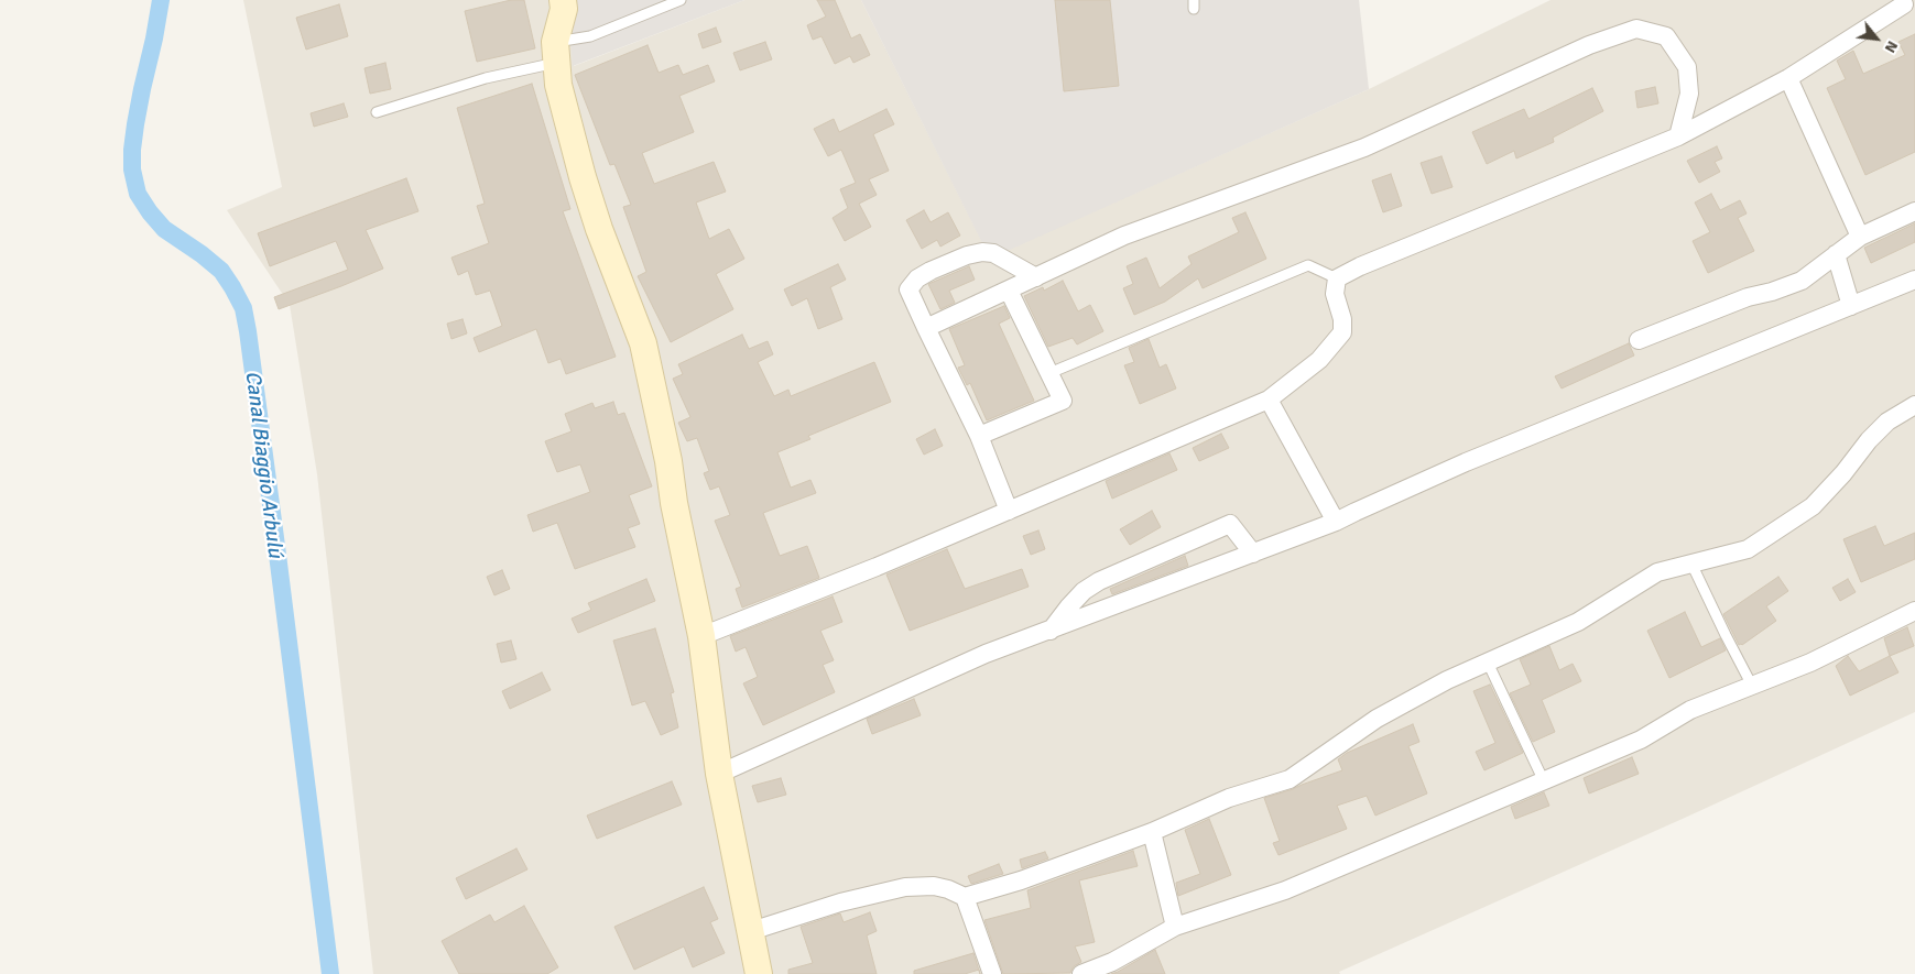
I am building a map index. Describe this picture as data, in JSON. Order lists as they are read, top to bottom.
{
  "water": ["Canal Biaggio Arbulú"],
  "north": "bottom right"
}
